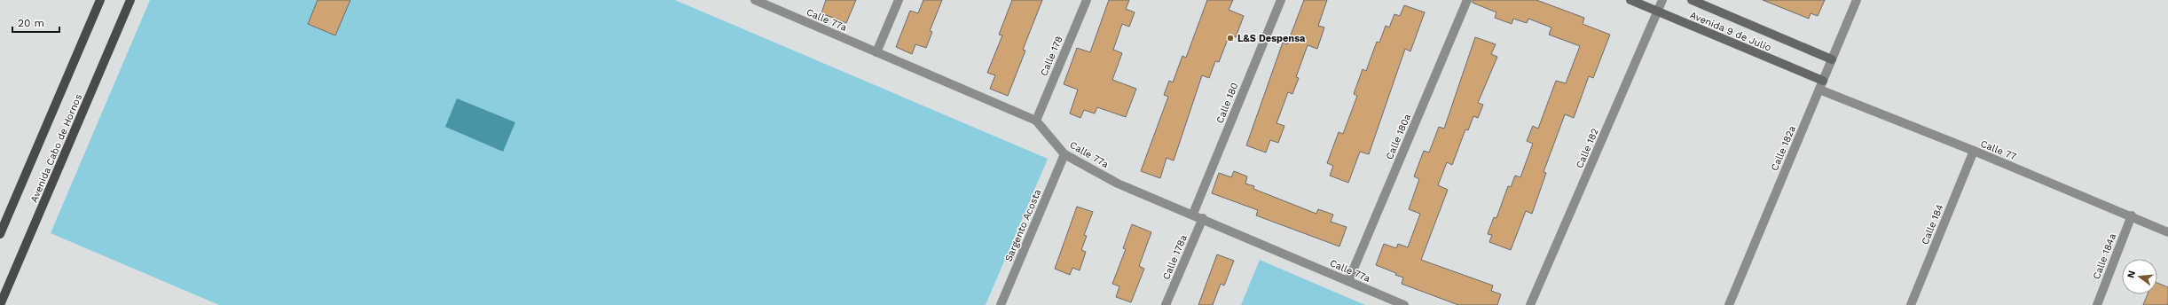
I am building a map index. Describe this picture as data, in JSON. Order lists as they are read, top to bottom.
{
  "streets": {
    "main road": ["Avenida 9 de Julio", "Avenida Cabo de Hornos"],
    "street": [
      "Calle 77a",
      "Calle 178",
      "Calle 180",
      "Calle 180a",
      "Calle 182",
      "Calle 182a",
      "Calle 77",
      "Calle 184",
      "Sargento Acosta",
      "Calle 184a",
      "Calle 178a"
    ]
  },
  "crossings": [
    ["Calle 77a", "Calle 178"],
    ["Calle 77a", "Calle 180"],
    ["Calle 77a", "Calle 180a"],
    ["Calle 77a", "Sargento Acosta"],
    ["Calle 77a", "Calle 178a"],
    ["Avenida 9 de Julio", "Calle 182"],
    ["Avenida 9 de Julio", "Calle 182a"],
    ["Calle 182a", "Calle 77"],
    ["Calle 77", "Calle 184"],
    ["Calle 77", "Calle 184a"]
  ],
  "places": ["L&S Despensa"],
  "scale_bar": "20 m",
  "north": "left"
}
